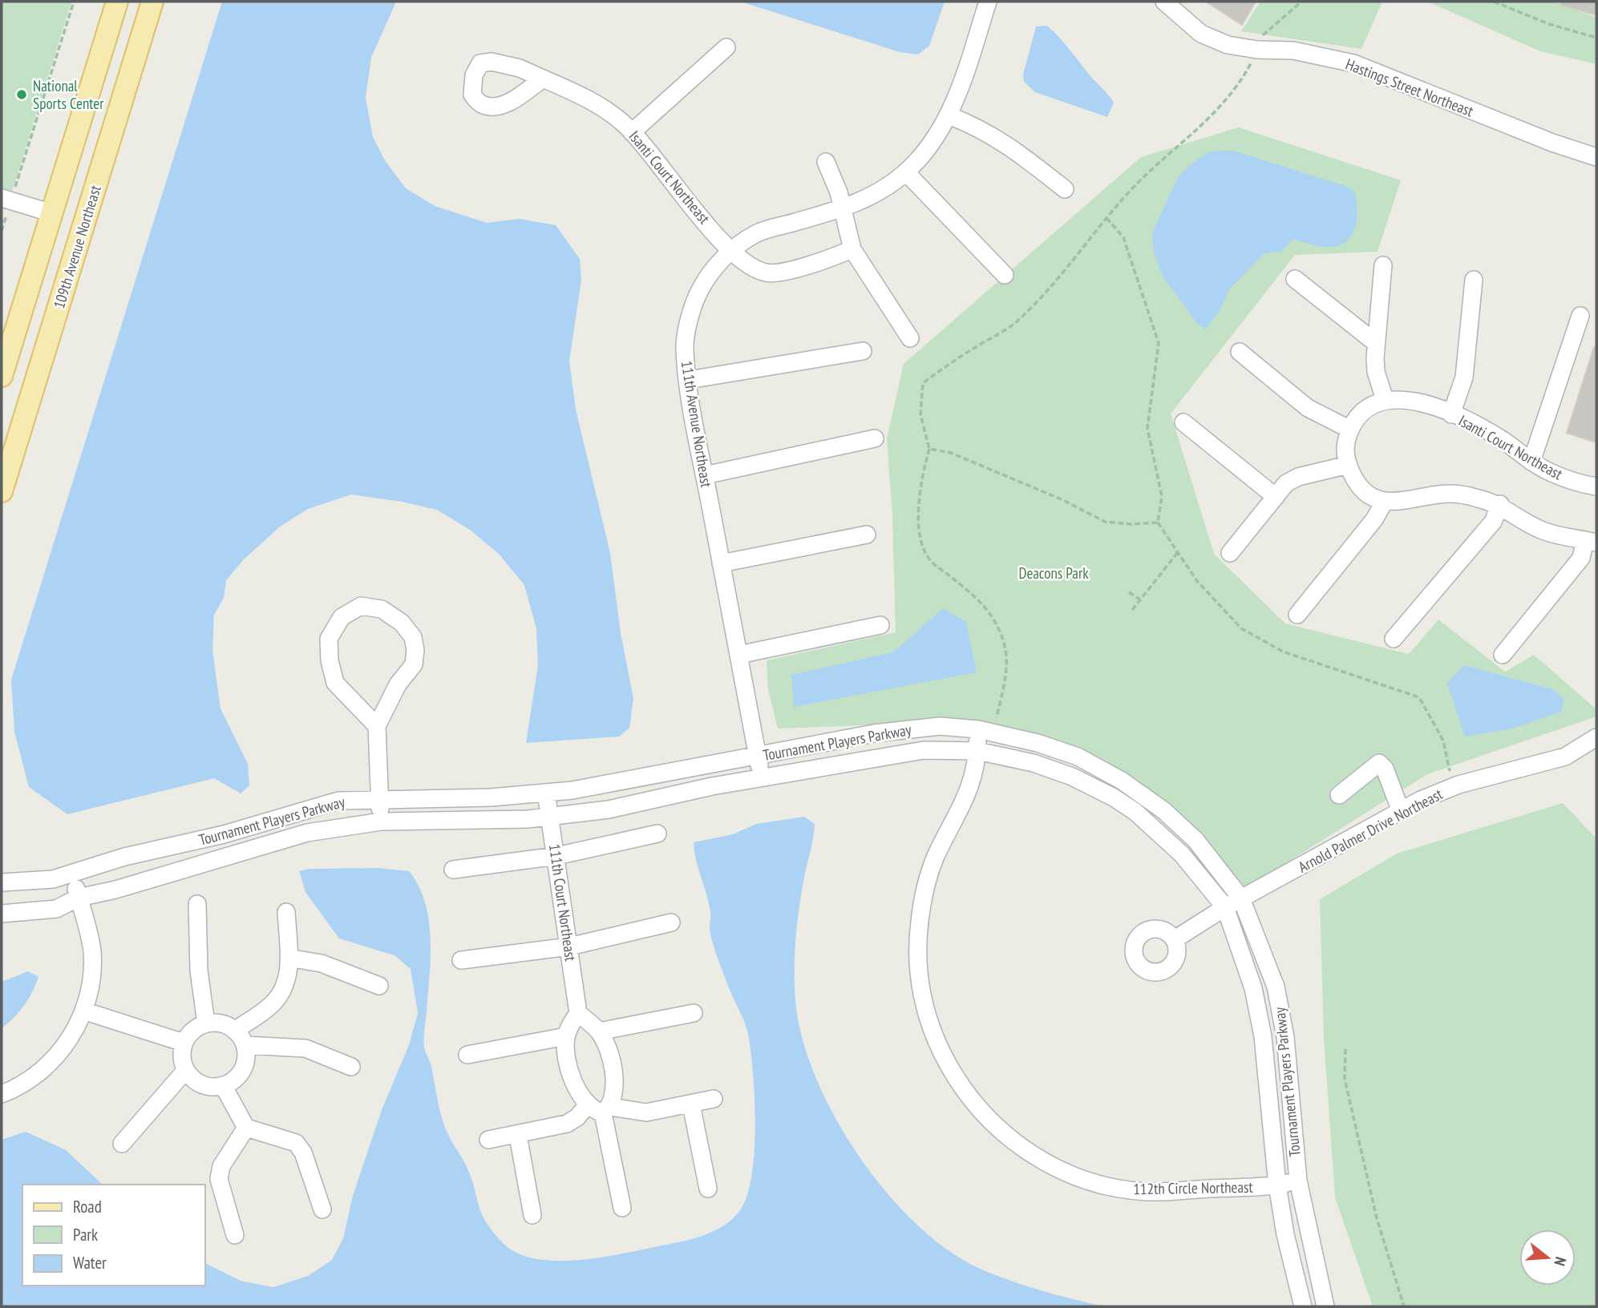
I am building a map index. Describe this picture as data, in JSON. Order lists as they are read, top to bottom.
{
  "streets": {
    "main road": ["109th Avenue Northeast"],
    "street": [
      "Hastings Street Northeast",
      "Isanti Court Northeast",
      "111th Avenue Northeast",
      "Tournament Players Parkway",
      "Arnold Palmer Drive Northeast",
      "111th Court Northeast",
      "112th Circle Northeast"
    ]
  },
  "crossings": [
    ["Isanti Court Northeast", "111th Avenue Northeast"],
    ["111th Avenue Northeast", "Tournament Players Parkway"],
    ["Tournament Players Parkway", "Arnold Palmer Drive Northeast"],
    ["Tournament Players Parkway", "111th Court Northeast"],
    ["Tournament Players Parkway", "112th Circle Northeast"]
  ],
  "parks": ["Deacons Park"],
  "places": ["National Sports Center"],
  "legend": ["Road", "Park", "Water"],
  "north": "right"
}
